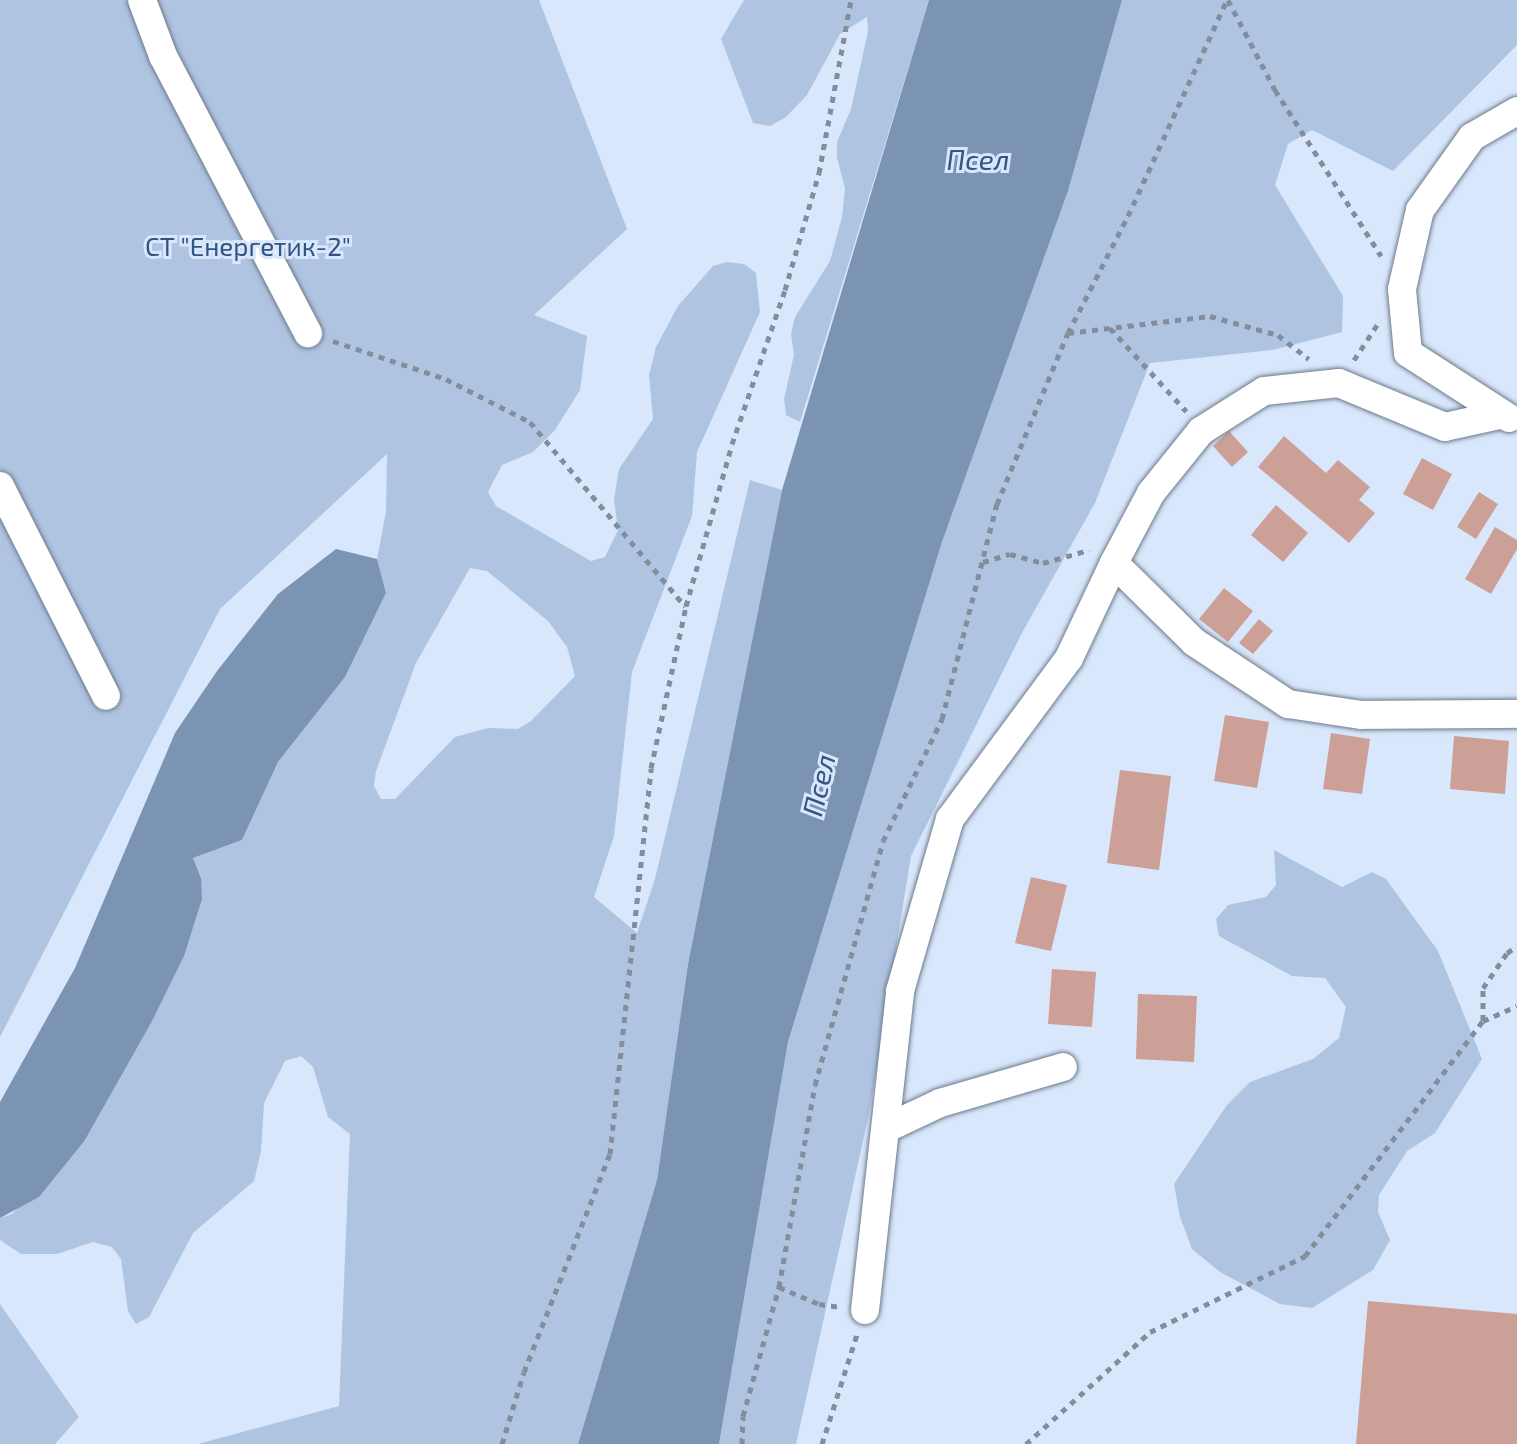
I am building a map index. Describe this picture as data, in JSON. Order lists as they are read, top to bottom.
{
  "water": ["Псел"],
  "parks": ["СТ \"Енергетик-2\""]
}
